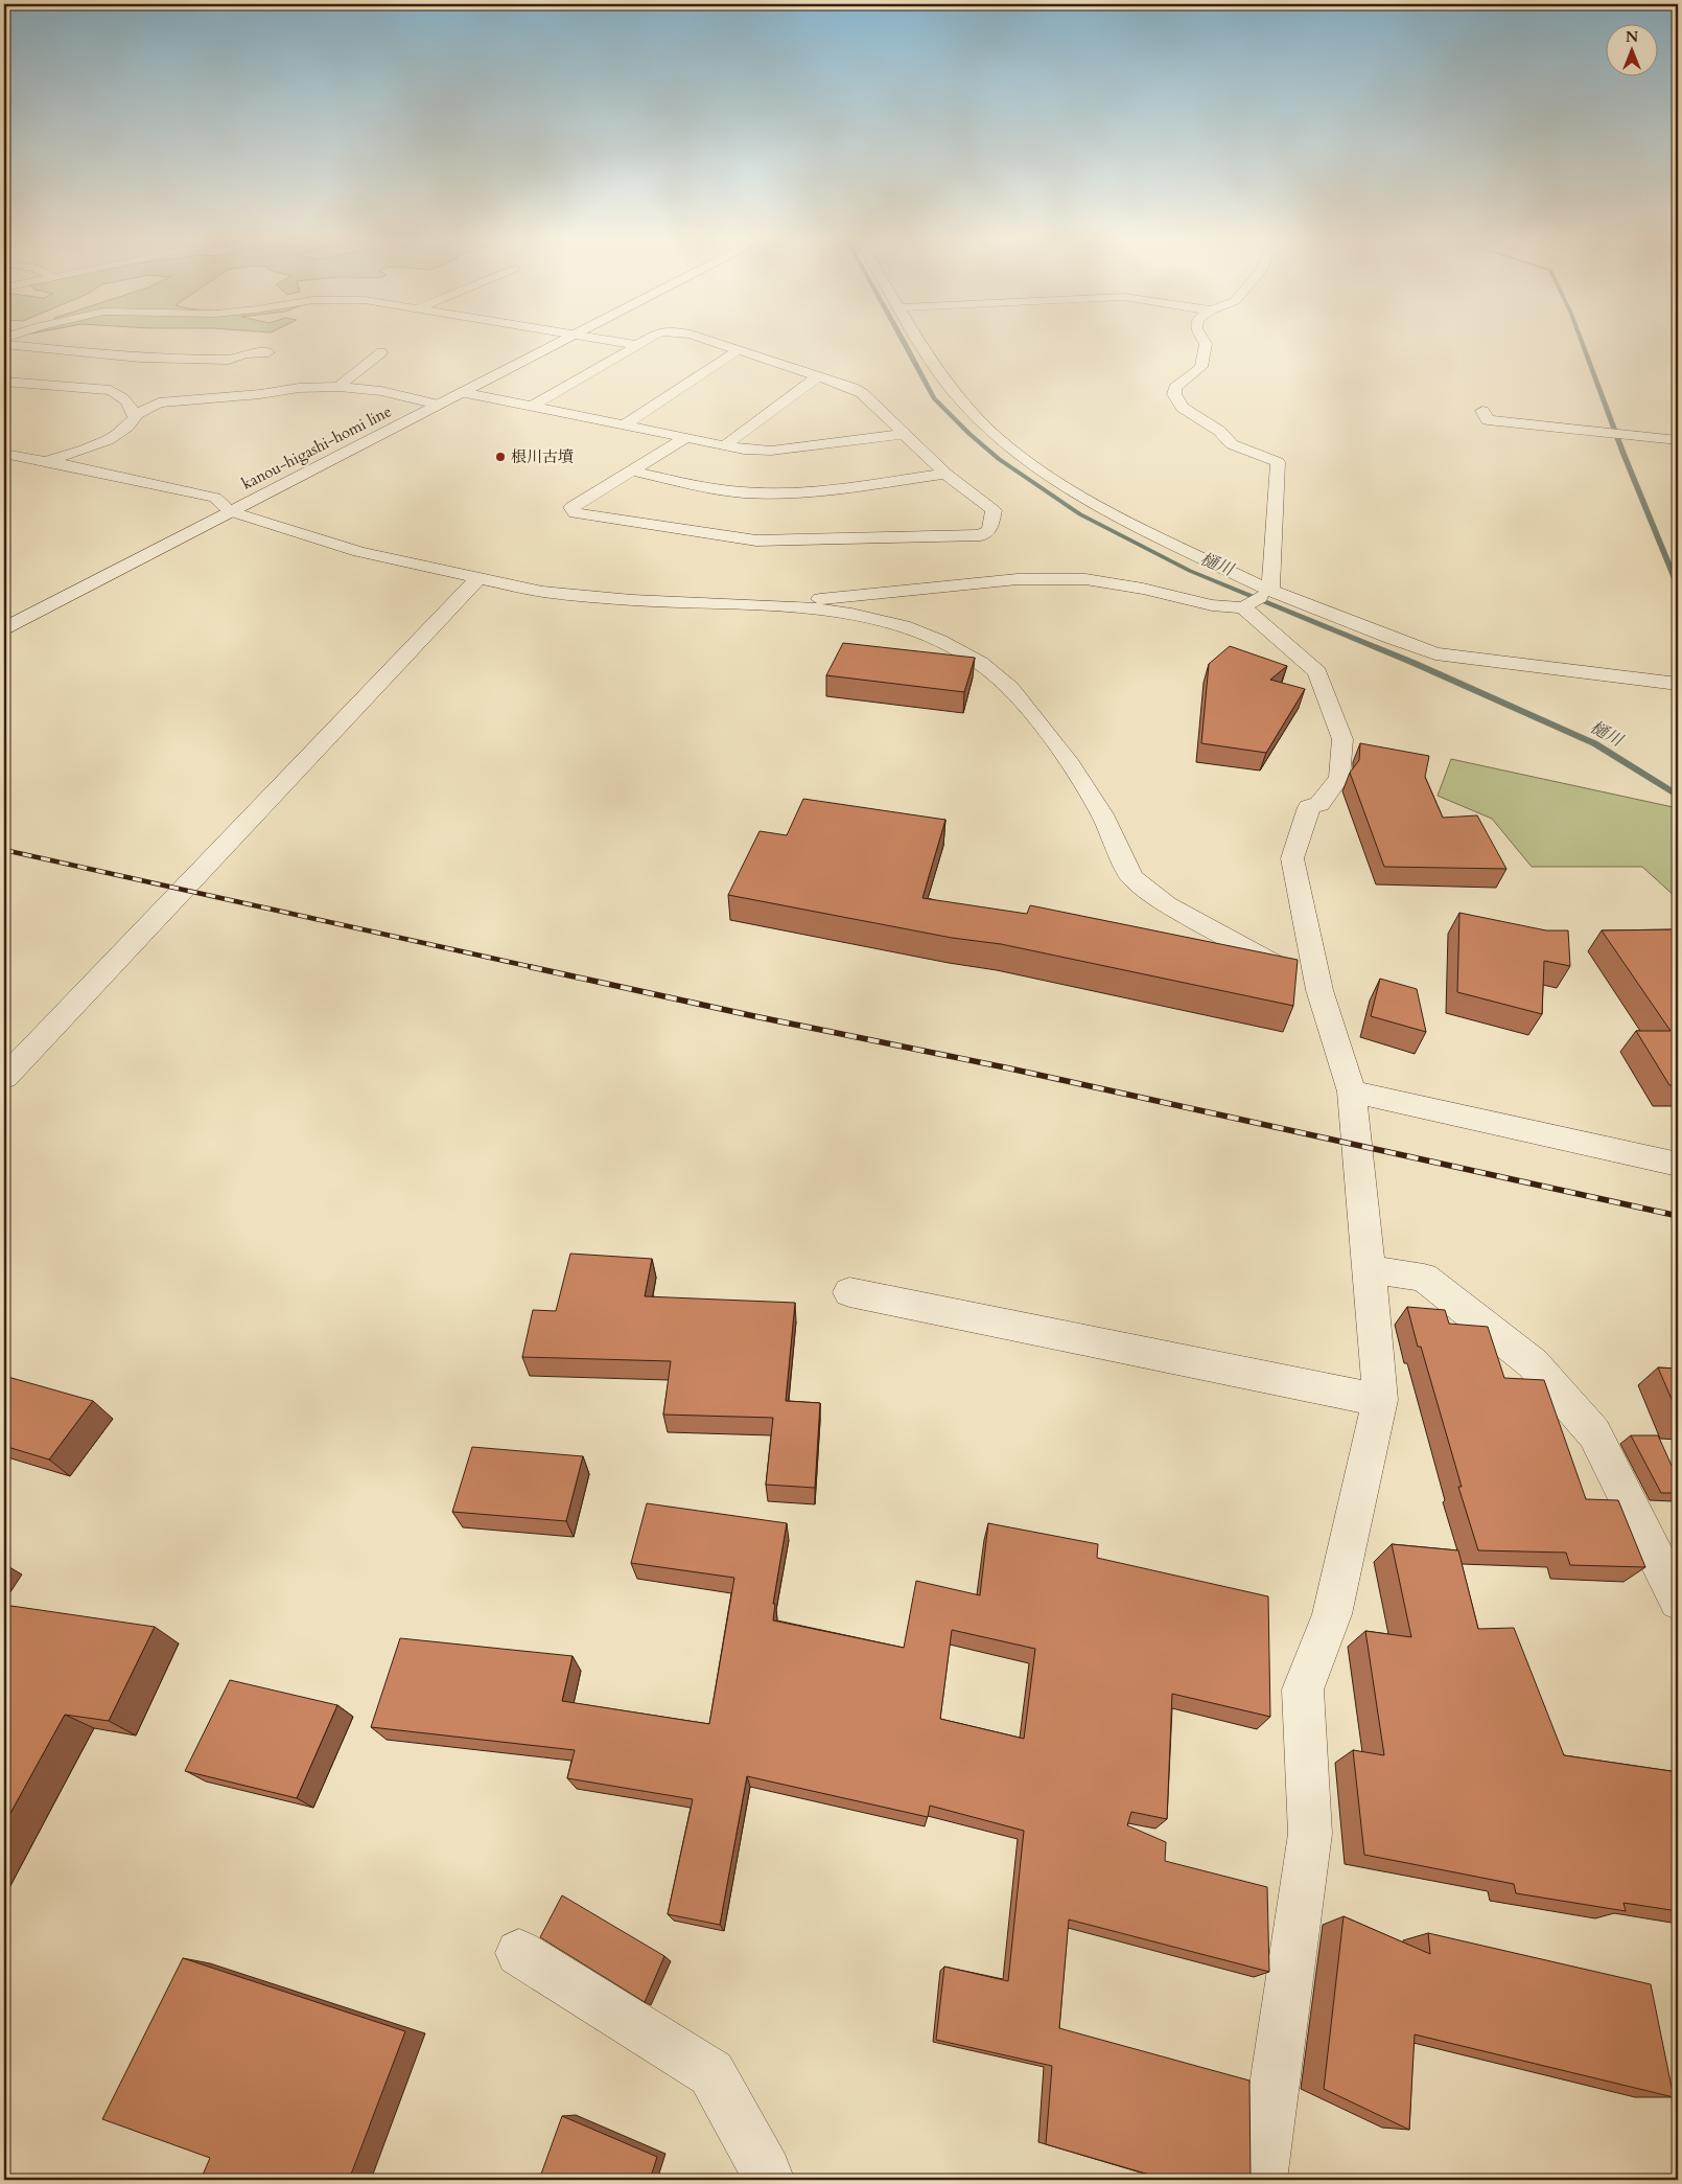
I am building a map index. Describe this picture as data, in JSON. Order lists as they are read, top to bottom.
{
  "streets": {
    "street": ["kanou-higashi-homi line"]
  },
  "water": ["樋川"],
  "places": ["根川古墳"],
  "north": "top"
}
